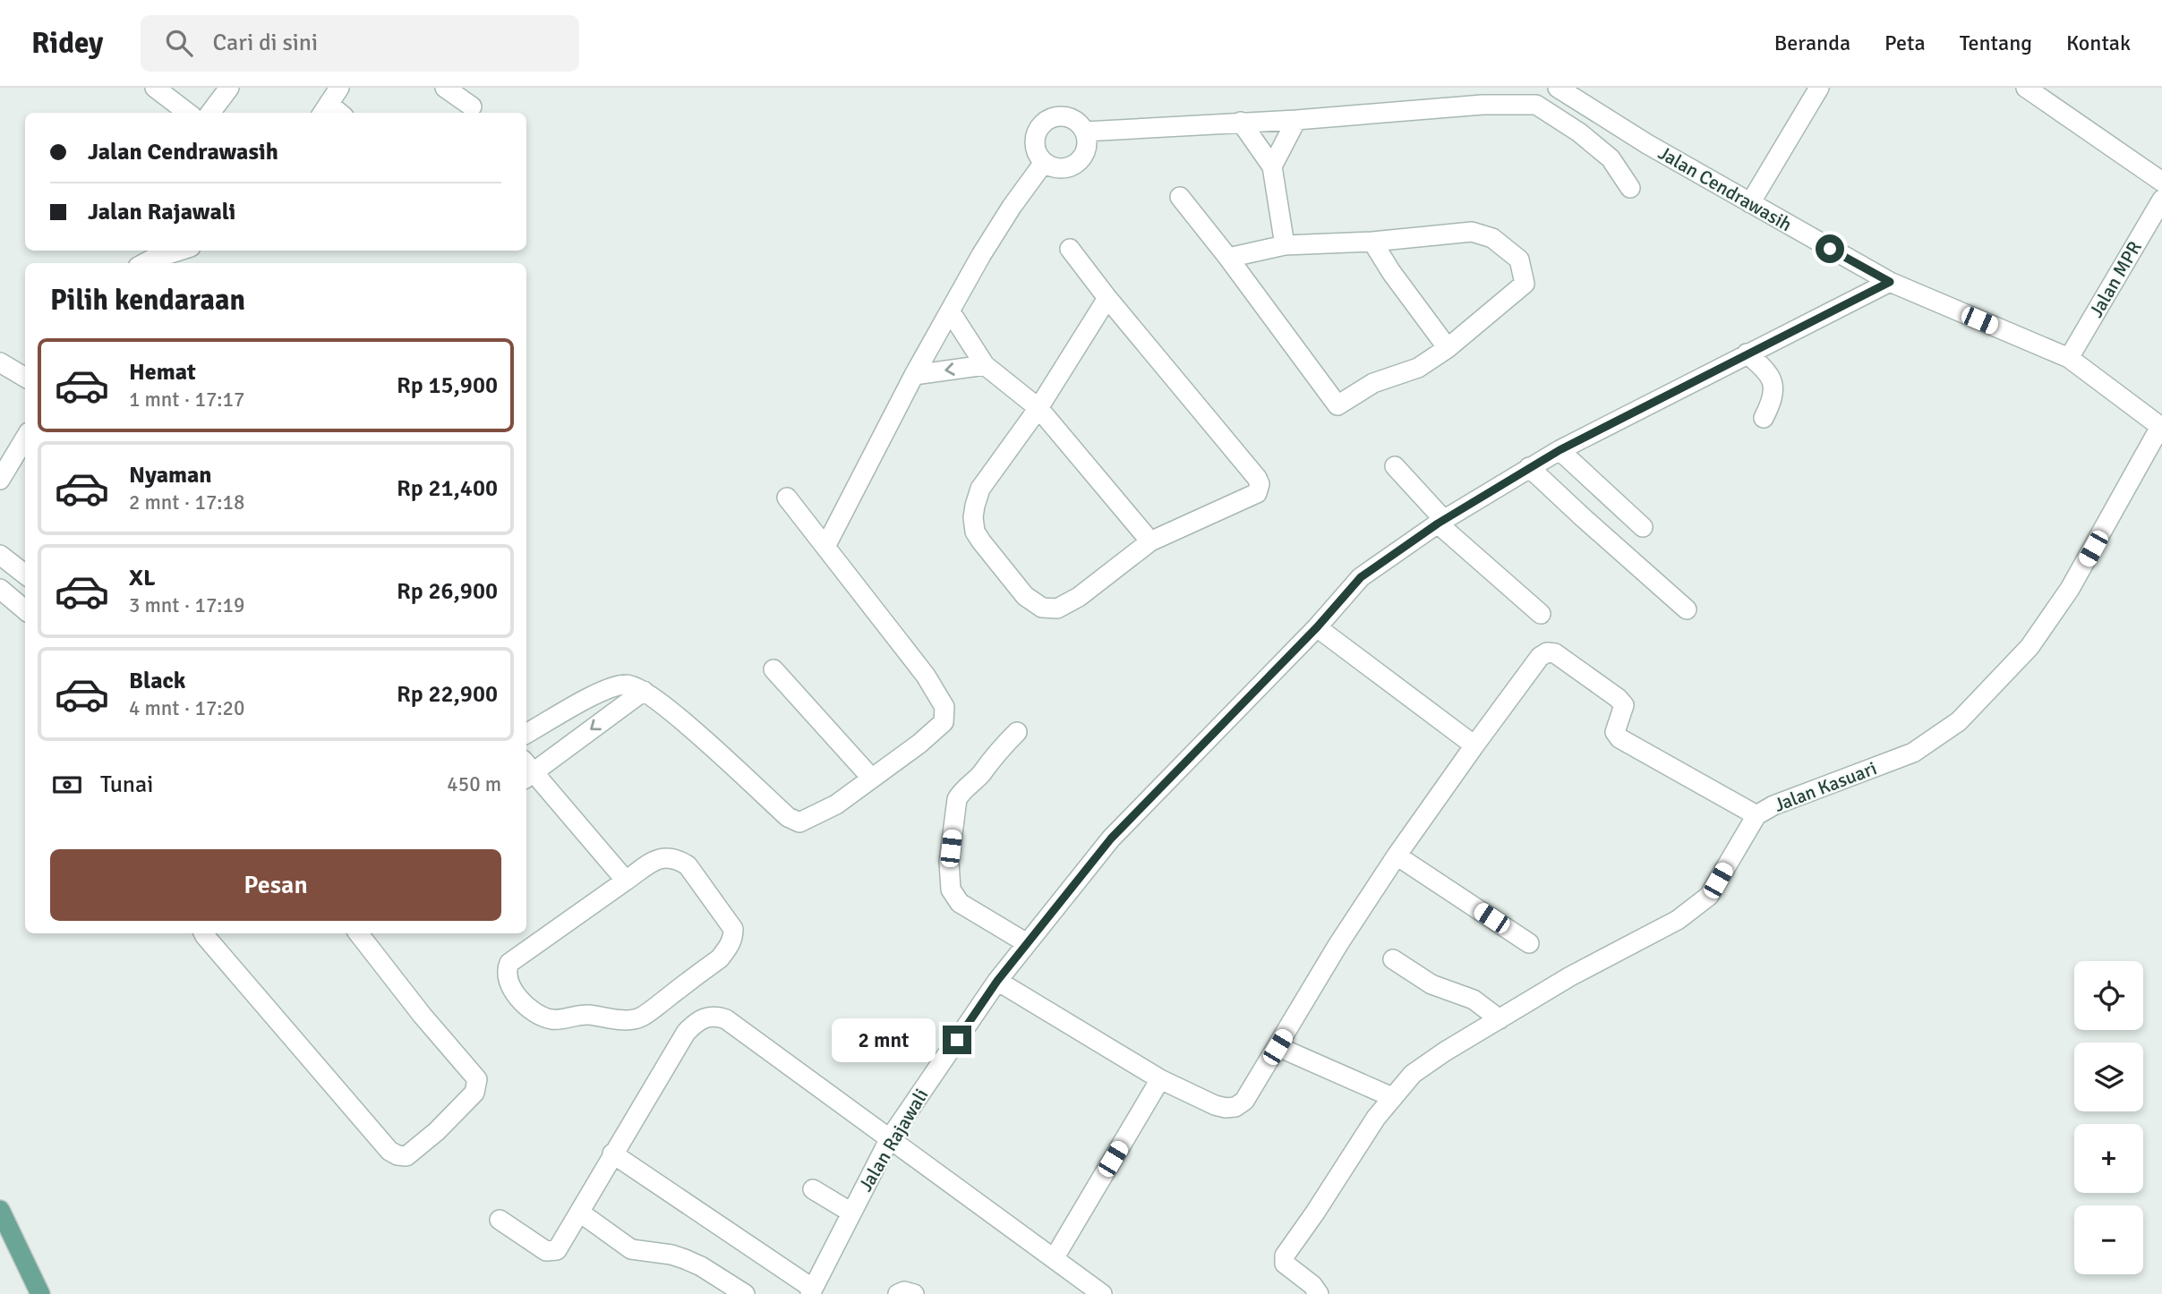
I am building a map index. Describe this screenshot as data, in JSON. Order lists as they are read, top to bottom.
{
  "streets": {
    "street": [
      "Jalan Cendrawasih",
      "Jalan MPR",
      "Jalan Kasuari",
      "Jalan Rajawali"
    ]
  },
  "crossings": [
    ["Jalan Cendrawasih", "Jalan MPR"],
    ["Jalan Cendrawasih", "Jalan Kasuari"],
    ["Jalan Cendrawasih", "Jalan Rajawali"]
  ],
  "page": {
    "header": "Ridey",
    "search": "Cari di sini",
    "nav": [
      "Beranda",
      "Peta",
      "Tentang",
      "Kontak"
    ],
    "banner": ["Jalan Cendrawasih", "Jalan Rajawali"],
    "heading": "Pilih kendaraan",
    "list": [
      {
        "name": "Hemat",
        "note": "1 mnt · 17:17",
        "value": "Rp 15,900"
      },
      {
        "name": "Nyaman",
        "note": "2 mnt · 17:18",
        "value": "Rp 21,400"
      },
      {
        "name": "XL",
        "note": "3 mnt · 17:19",
        "value": "Rp 26,900"
      },
      {
        "name": "Black",
        "note": "4 mnt · 17:20",
        "value": "Rp 22,900"
      }
    ],
    "pay": ["Tunai", "450 m"],
    "buttons": "Pesan",
    "map_buttons": ["+", "−"],
    "bubble": "2 mnt"
  }
}
